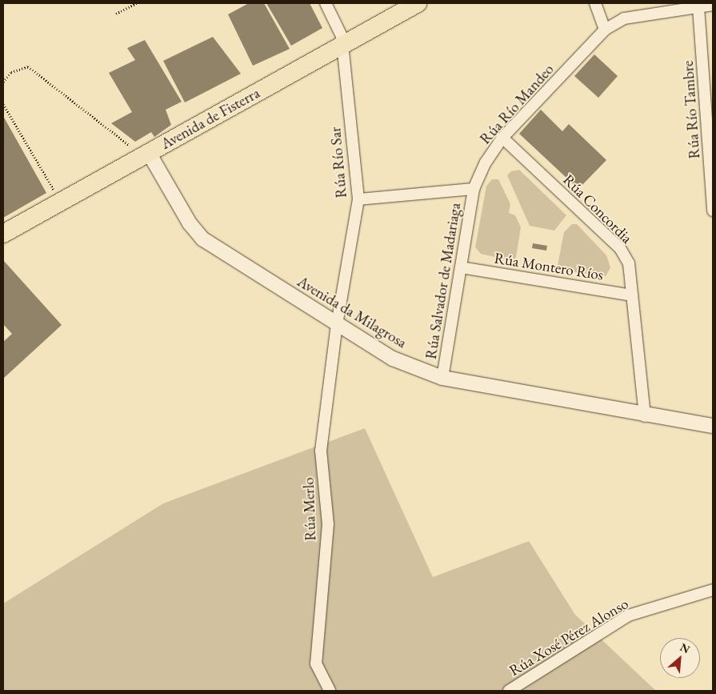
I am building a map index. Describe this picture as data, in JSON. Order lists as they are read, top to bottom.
{
  "streets": {
    "main road": ["Avenida de Fisterra"],
    "street": [
      "Rúa Río Mandeo",
      "Rúa Río Tambre",
      "Rúa Río Sar",
      "Rúa Concordia",
      "Rúa Montero Ríos",
      "Rúa Salvador de Madariaga",
      "Avenida da Milagrosa",
      "Rúa Merlo",
      "Rúa Xosé Pérez Alonso"
    ]
  },
  "crossings": [
    ["Rúa Río Mandeo", "Rúa Río Tambre"],
    ["Rúa Río Mandeo", "Rúa Concordia"],
    ["Rúa Río Mandeo", "Rúa Salvador de Madariaga"],
    ["Avenida de Fisterra", "Rúa Río Sar"],
    ["Avenida de Fisterra", "Avenida da Milagrosa"],
    ["Rúa Río Sar", "Avenida da Milagrosa"],
    ["Rúa Río Sar", "Rúa Merlo"],
    ["Rúa Concordia", "Rúa Montero Ríos"],
    ["Rúa Concordia", "Avenida da Milagrosa"],
    ["Rúa Montero Ríos", "Rúa Salvador de Madariaga"],
    ["Rúa Salvador de Madariaga", "Avenida da Milagrosa"],
    ["Avenida da Milagrosa", "Rúa Merlo"]
  ],
  "north": "top right"
}
